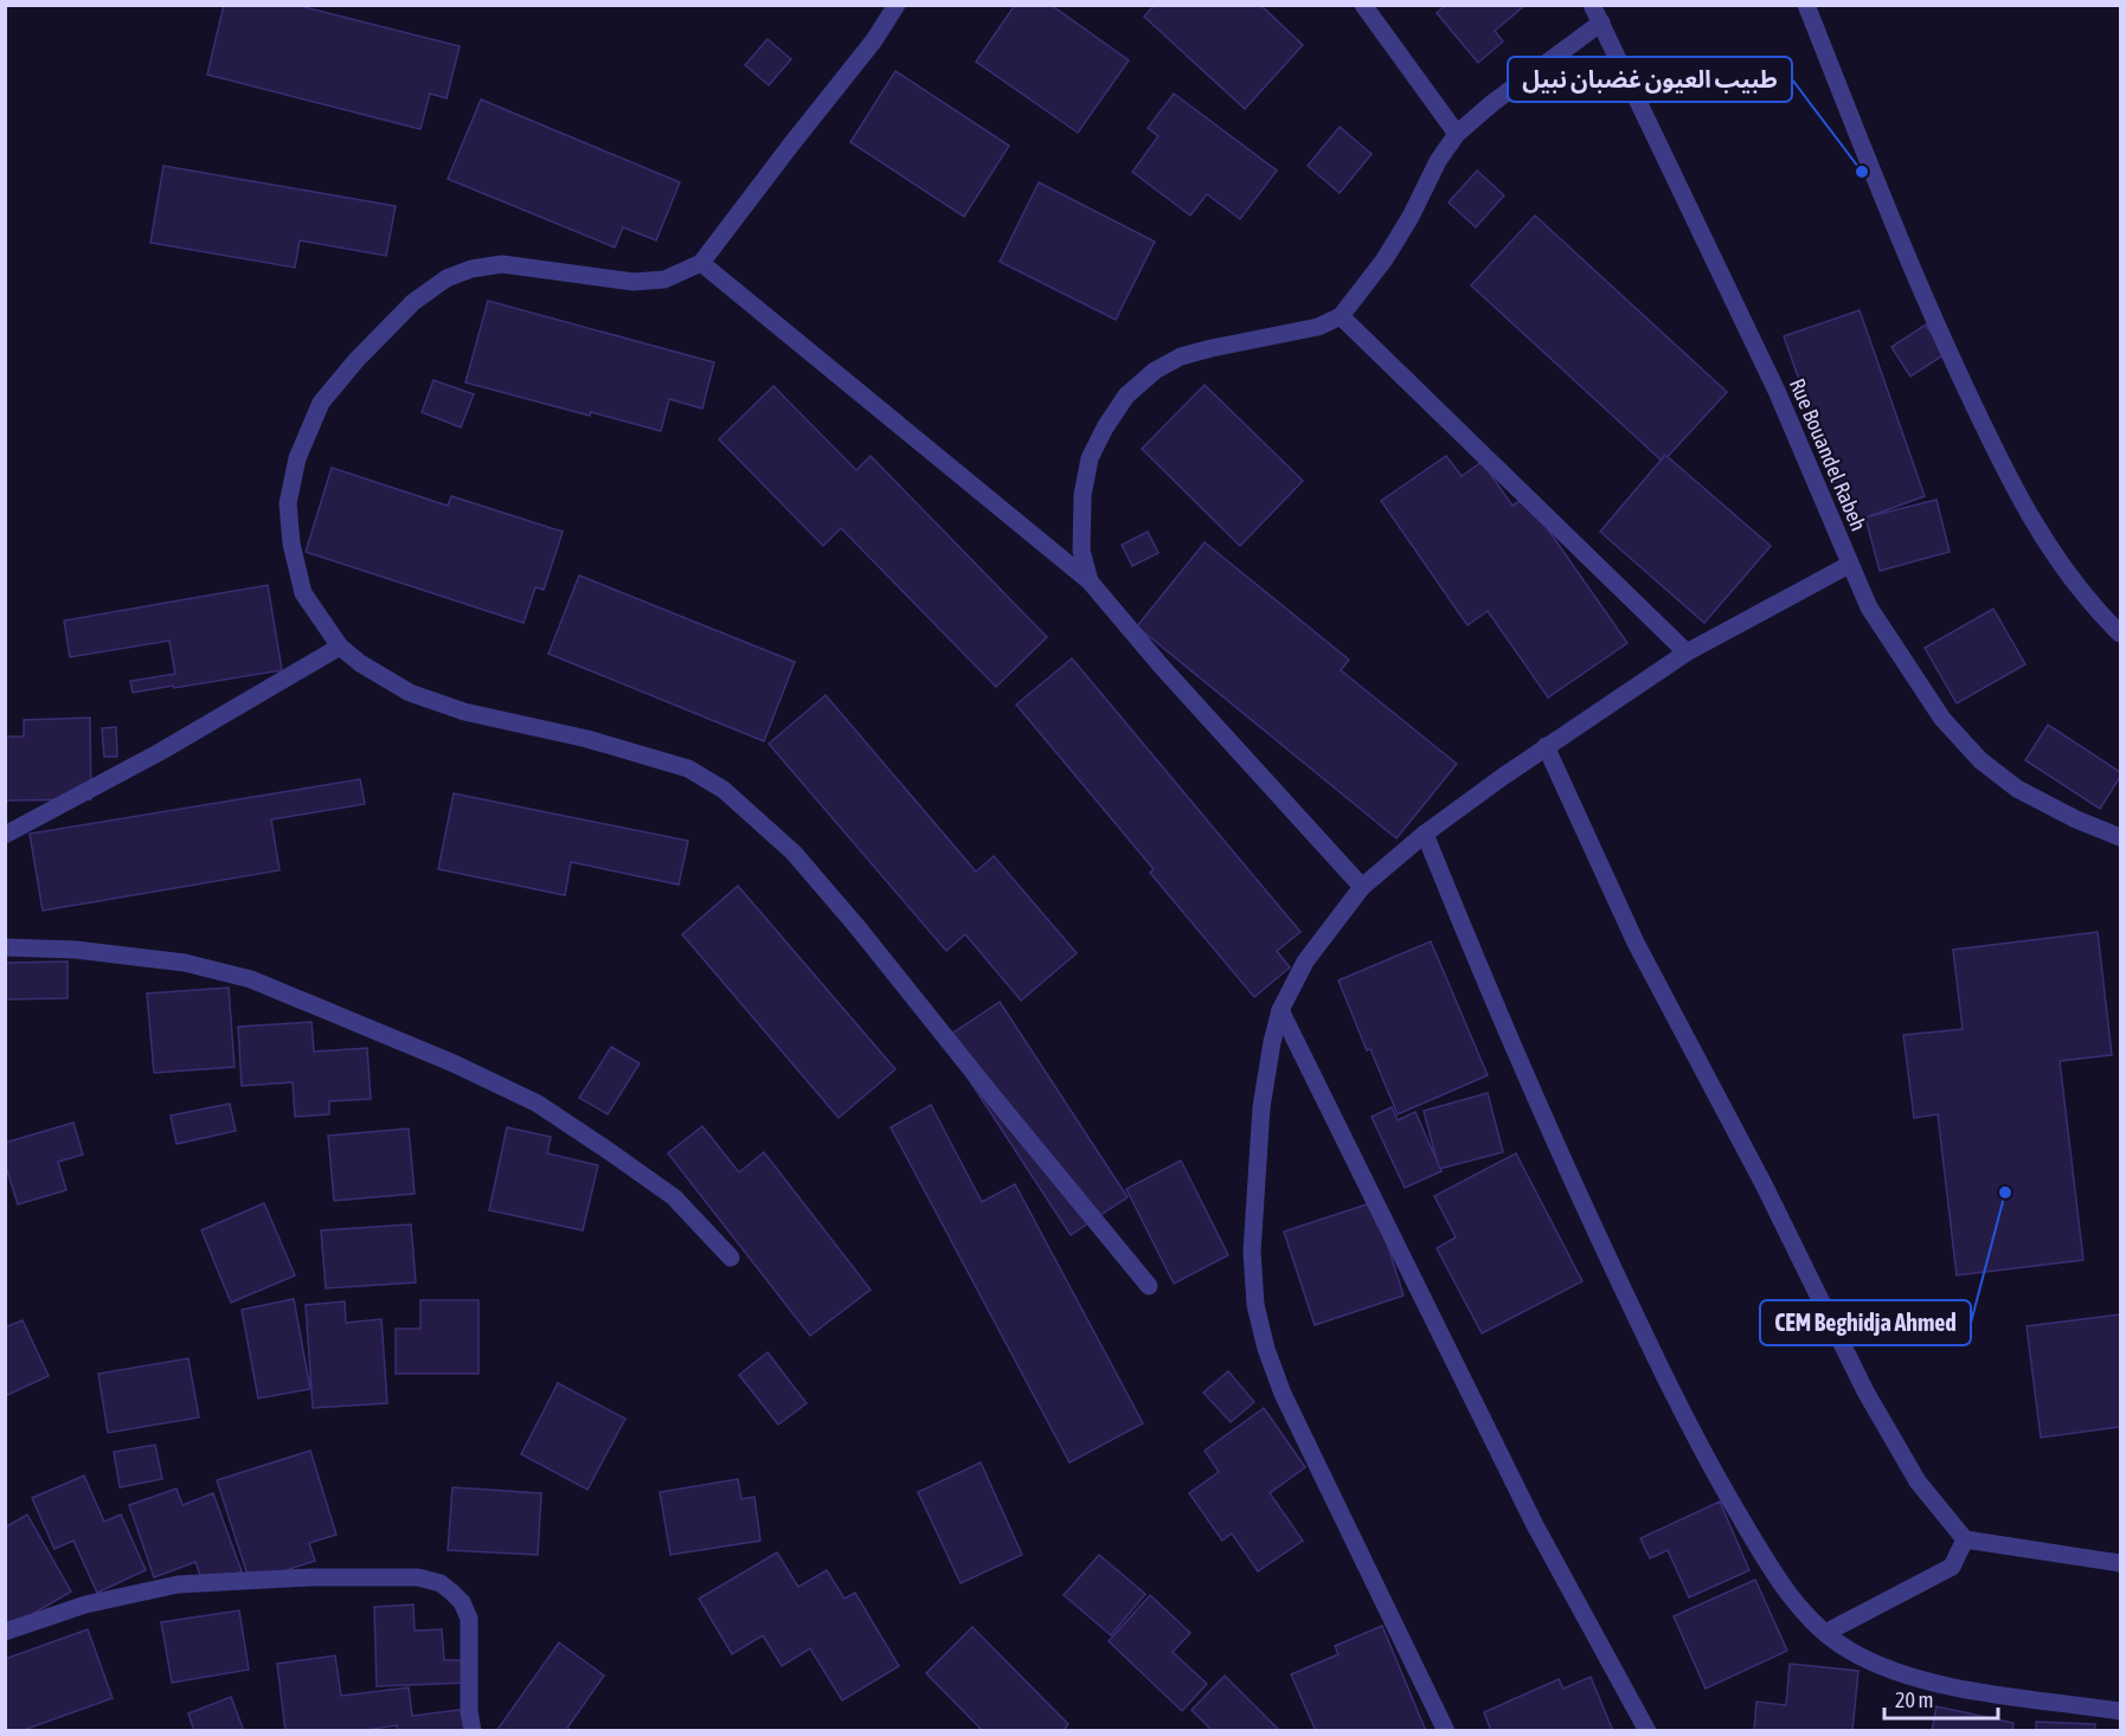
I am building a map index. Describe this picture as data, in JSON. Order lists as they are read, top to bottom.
{
  "streets": {
    "street": ["Rue Bouandel Rabeh"]
  },
  "places": ["طبيب العيون غضبان نبيل", "CEM Beghidja Ahmed"],
  "scale_bar": "20 m"
}
